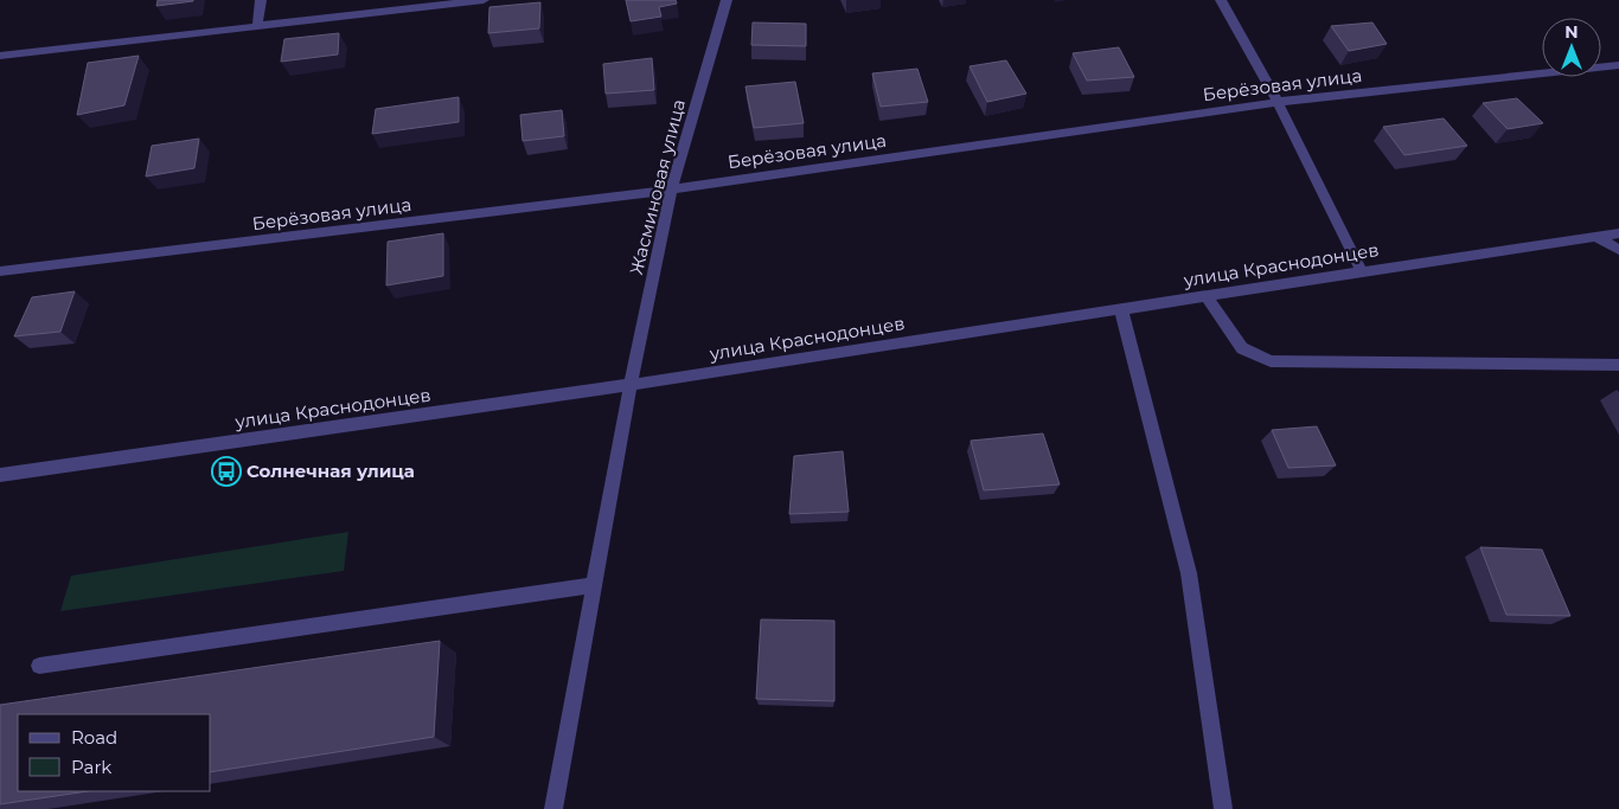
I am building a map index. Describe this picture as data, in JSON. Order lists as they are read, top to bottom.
{
  "streets": {
    "street": ["Берёзовая улица", "Жасминовая улица", "улица Краснодонцев"]
  },
  "crossings": [
    ["Берёзовая улица", "Жасминовая улица"],
    ["Жасминовая улица", "улица Краснодонцев"]
  ],
  "places": {
    "bus stop": ["Солнечная улица"]
  },
  "legend": ["Road", "Park"],
  "north": "top"
}
